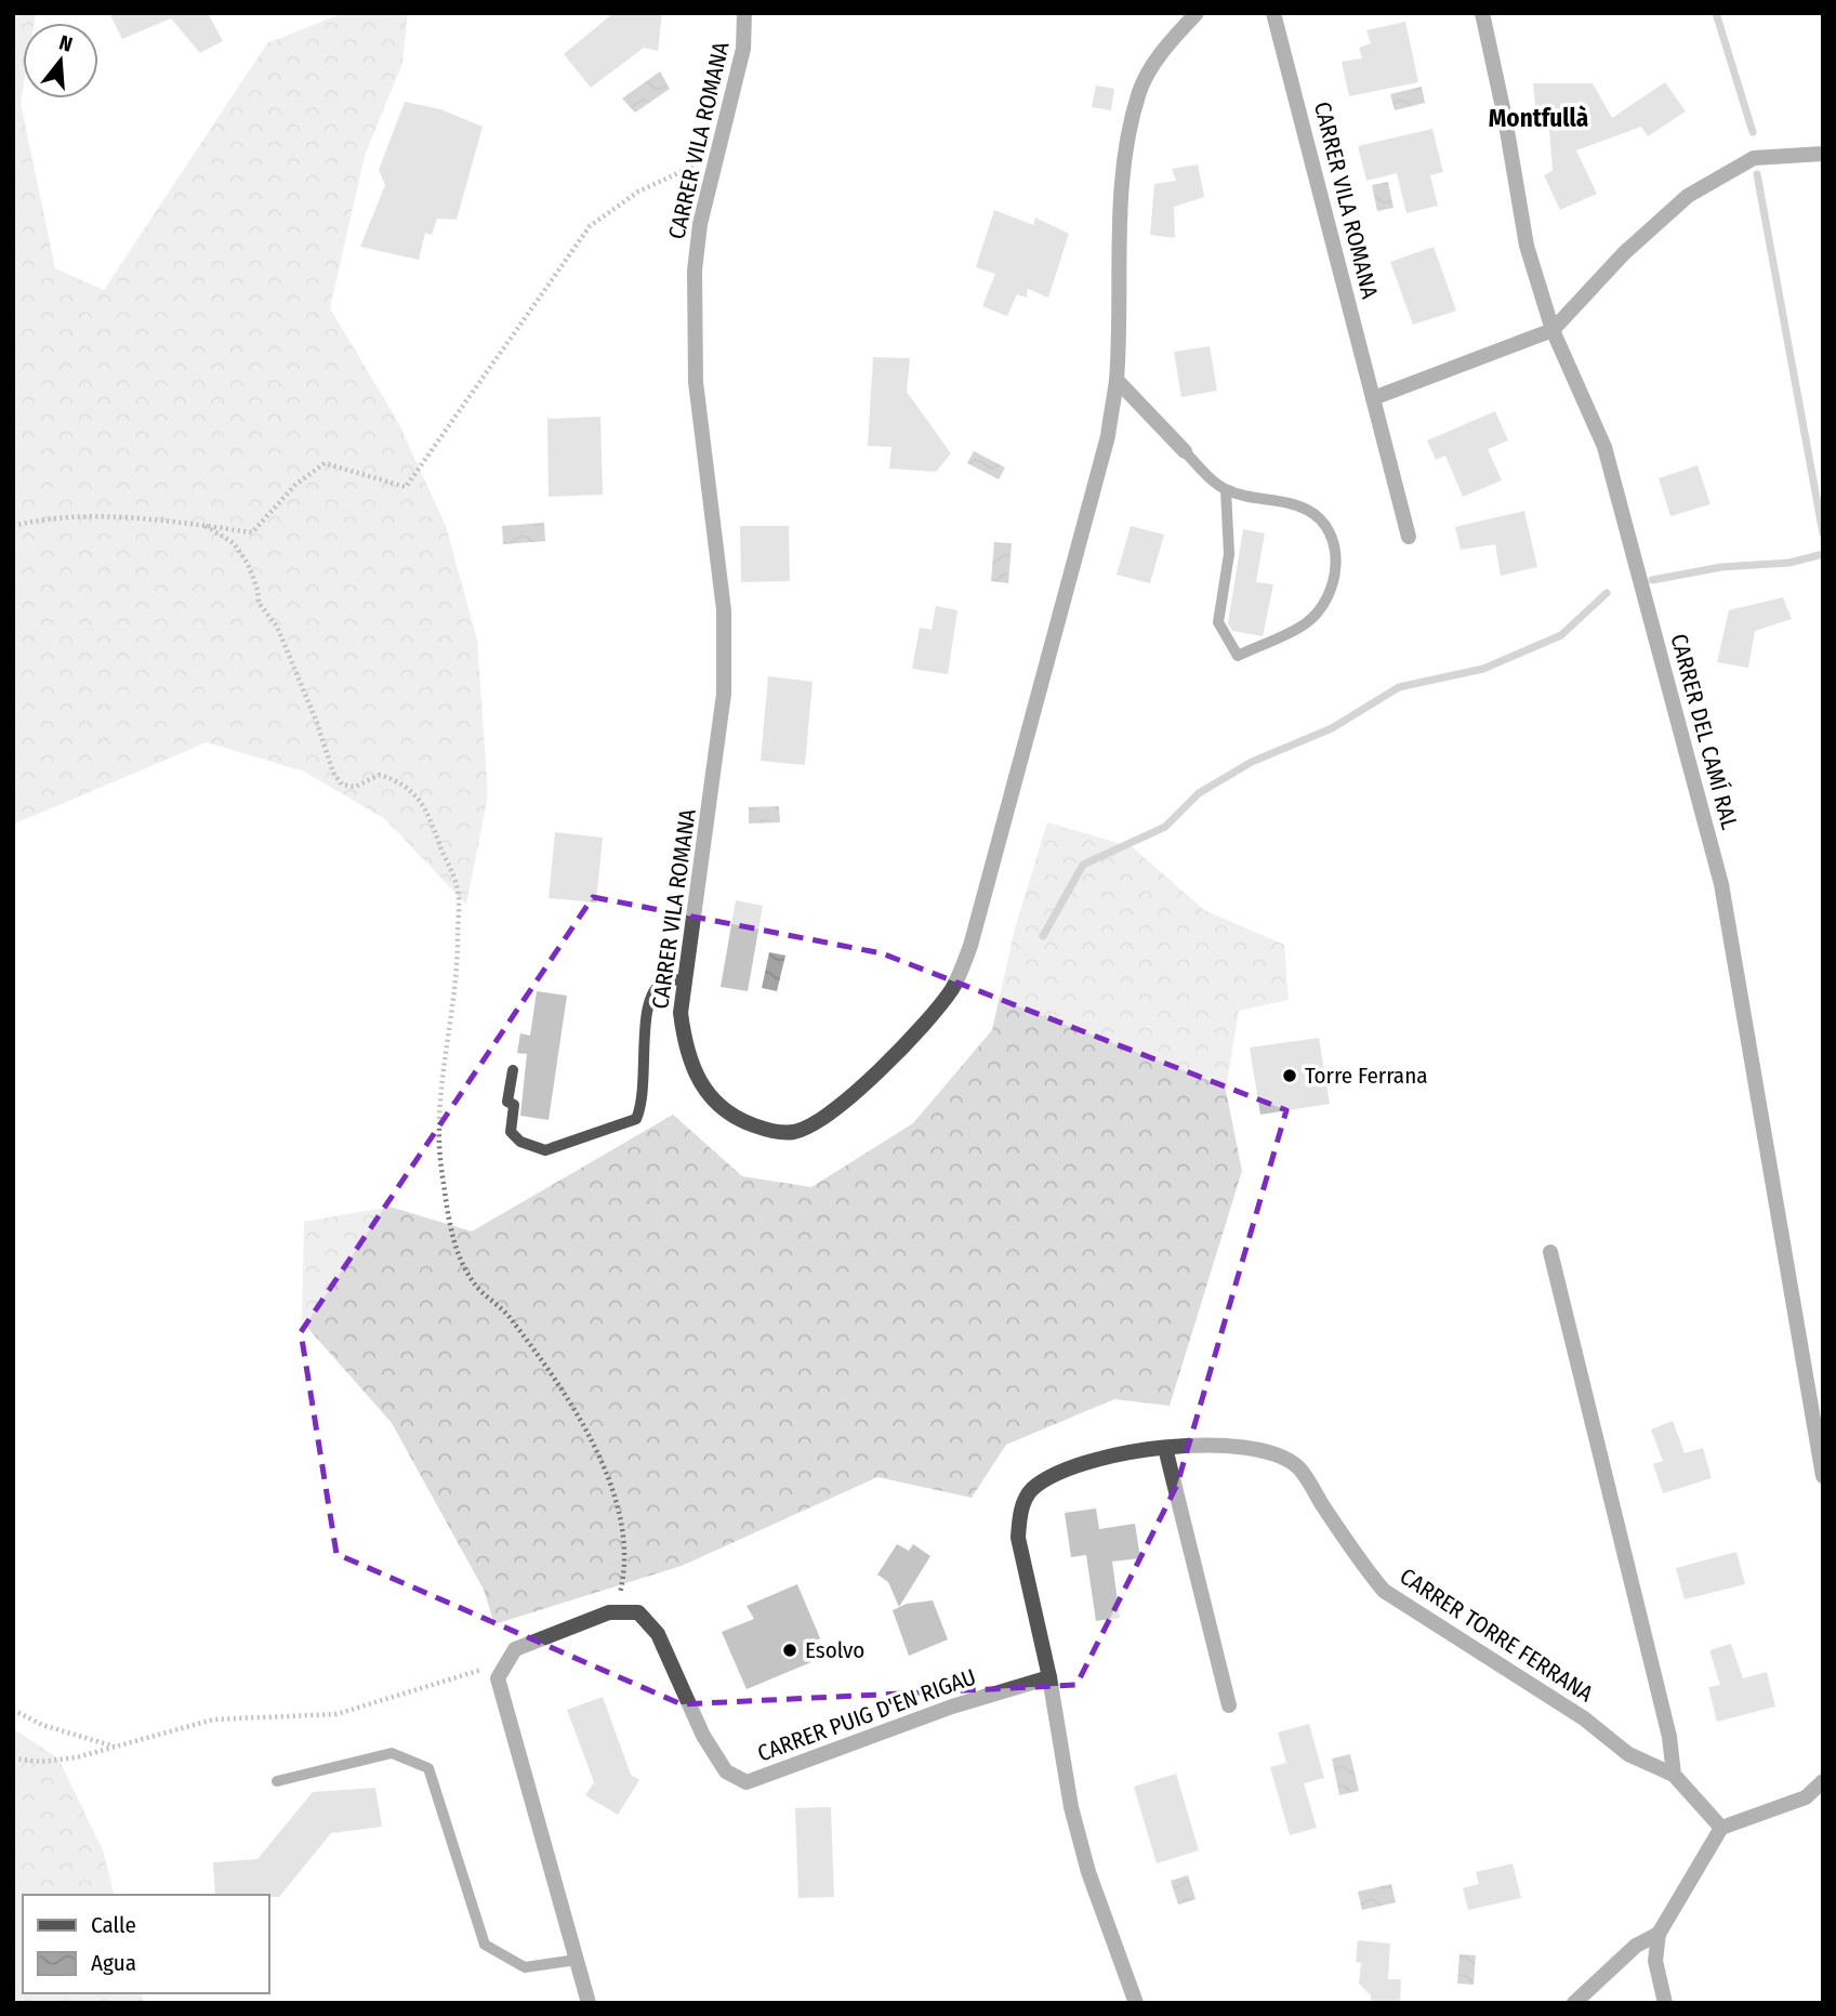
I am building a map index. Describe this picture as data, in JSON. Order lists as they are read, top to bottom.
{
  "streets": {
    "street": [
      "CARRER VILA ROMANA",
      "CARRER DEL CAMÍ RAL",
      "CARRER TORRE FERRANA",
      "CARRER PUIG D'EN RIGAU"
    ]
  },
  "crossings": [
    ["CARRER TORRE FERRANA", "CARRER PUIG D'EN RIGAU"]
  ],
  "districts": ["Montfullà"],
  "places": ["Torre Ferrana", "Esolvo"],
  "legend": ["Calle", "Agua"],
  "north": "top"
}
